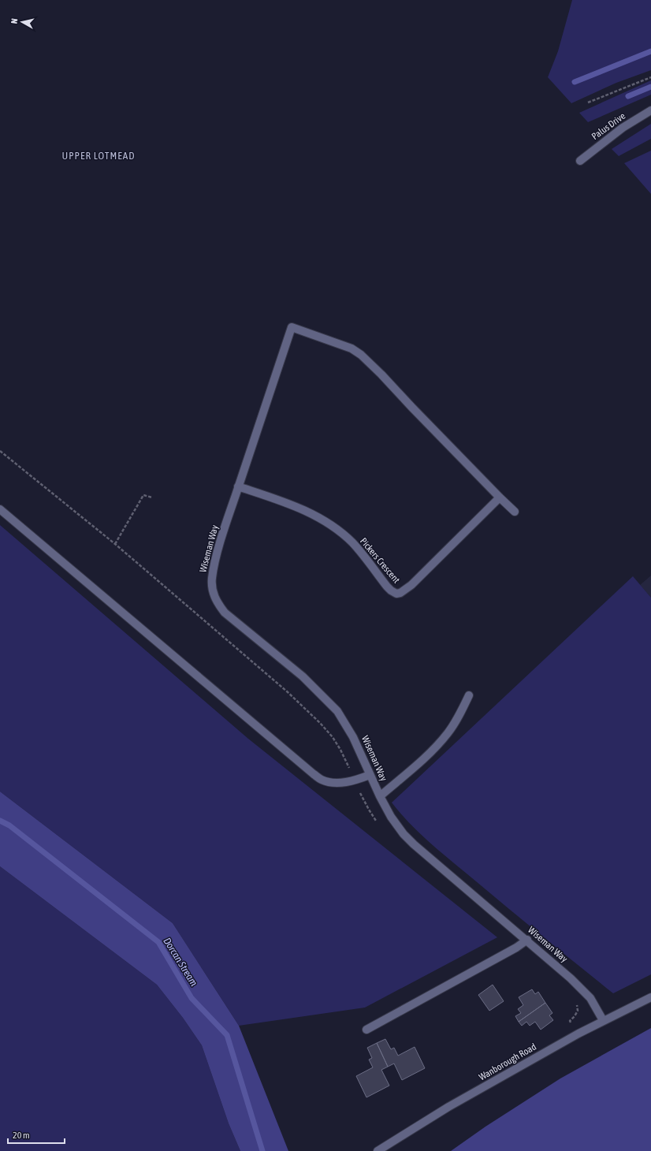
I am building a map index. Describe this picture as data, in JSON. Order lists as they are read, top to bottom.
{
  "streets": {
    "street": [
      "Palus Drive",
      "Wiseman Way",
      "Pickers Crescent",
      "Wanborough Road"
    ]
  },
  "crossings": [
    ["Wiseman Way", "Pickers Crescent"],
    ["Wiseman Way", "Wanborough Road"]
  ],
  "districts": ["UPPER LOTMEAD"],
  "water": ["Dorcan Stream"],
  "scale_bar": "20 m",
  "north": "left"
}
